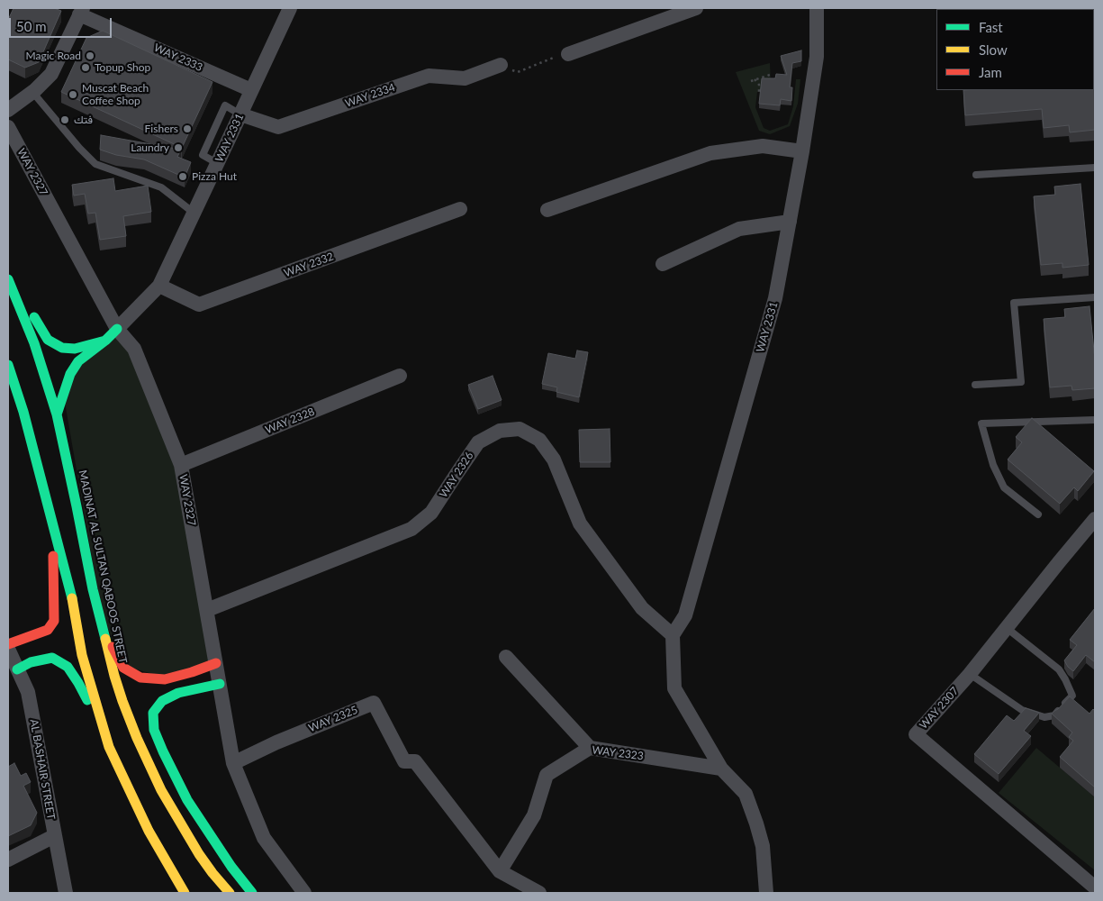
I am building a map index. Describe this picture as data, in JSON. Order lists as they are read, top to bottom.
{
  "streets": {
    "main road": ["MADINAT AL SULTAN QABOOS STREET"],
    "street": [
      "WAY 2333",
      "WAY 2334",
      "WAY 2331",
      "WAY 2327",
      "WAY 2332",
      "WAY 2328",
      "WAY 2326",
      "WAY 2307",
      "WAY 2325",
      "WAY 2323",
      "AL BASHAIR STREET"
    ]
  },
  "crossings": [
    ["WAY 2333", "WAY 2331"],
    ["WAY 2334", "WAY 2331"],
    ["WAY 2331", "WAY 2327"],
    ["WAY 2331", "WAY 2332"],
    ["WAY 2331", "WAY 2326"],
    ["WAY 2327", "WAY 2328"],
    ["WAY 2327", "WAY 2326"],
    ["WAY 2327", "WAY 2325"],
    ["WAY 2325", "WAY 2323"]
  ],
  "places": [
    "Magic Road",
    "Topup Shop",
    "Muscat Beach Coffee Shop",
    "فتك",
    "Fishers",
    "Laundry",
    "Pizza Hut"
  ],
  "legend": ["Fast", "Slow", "Jam"],
  "scale_bar": "50 m"
}
